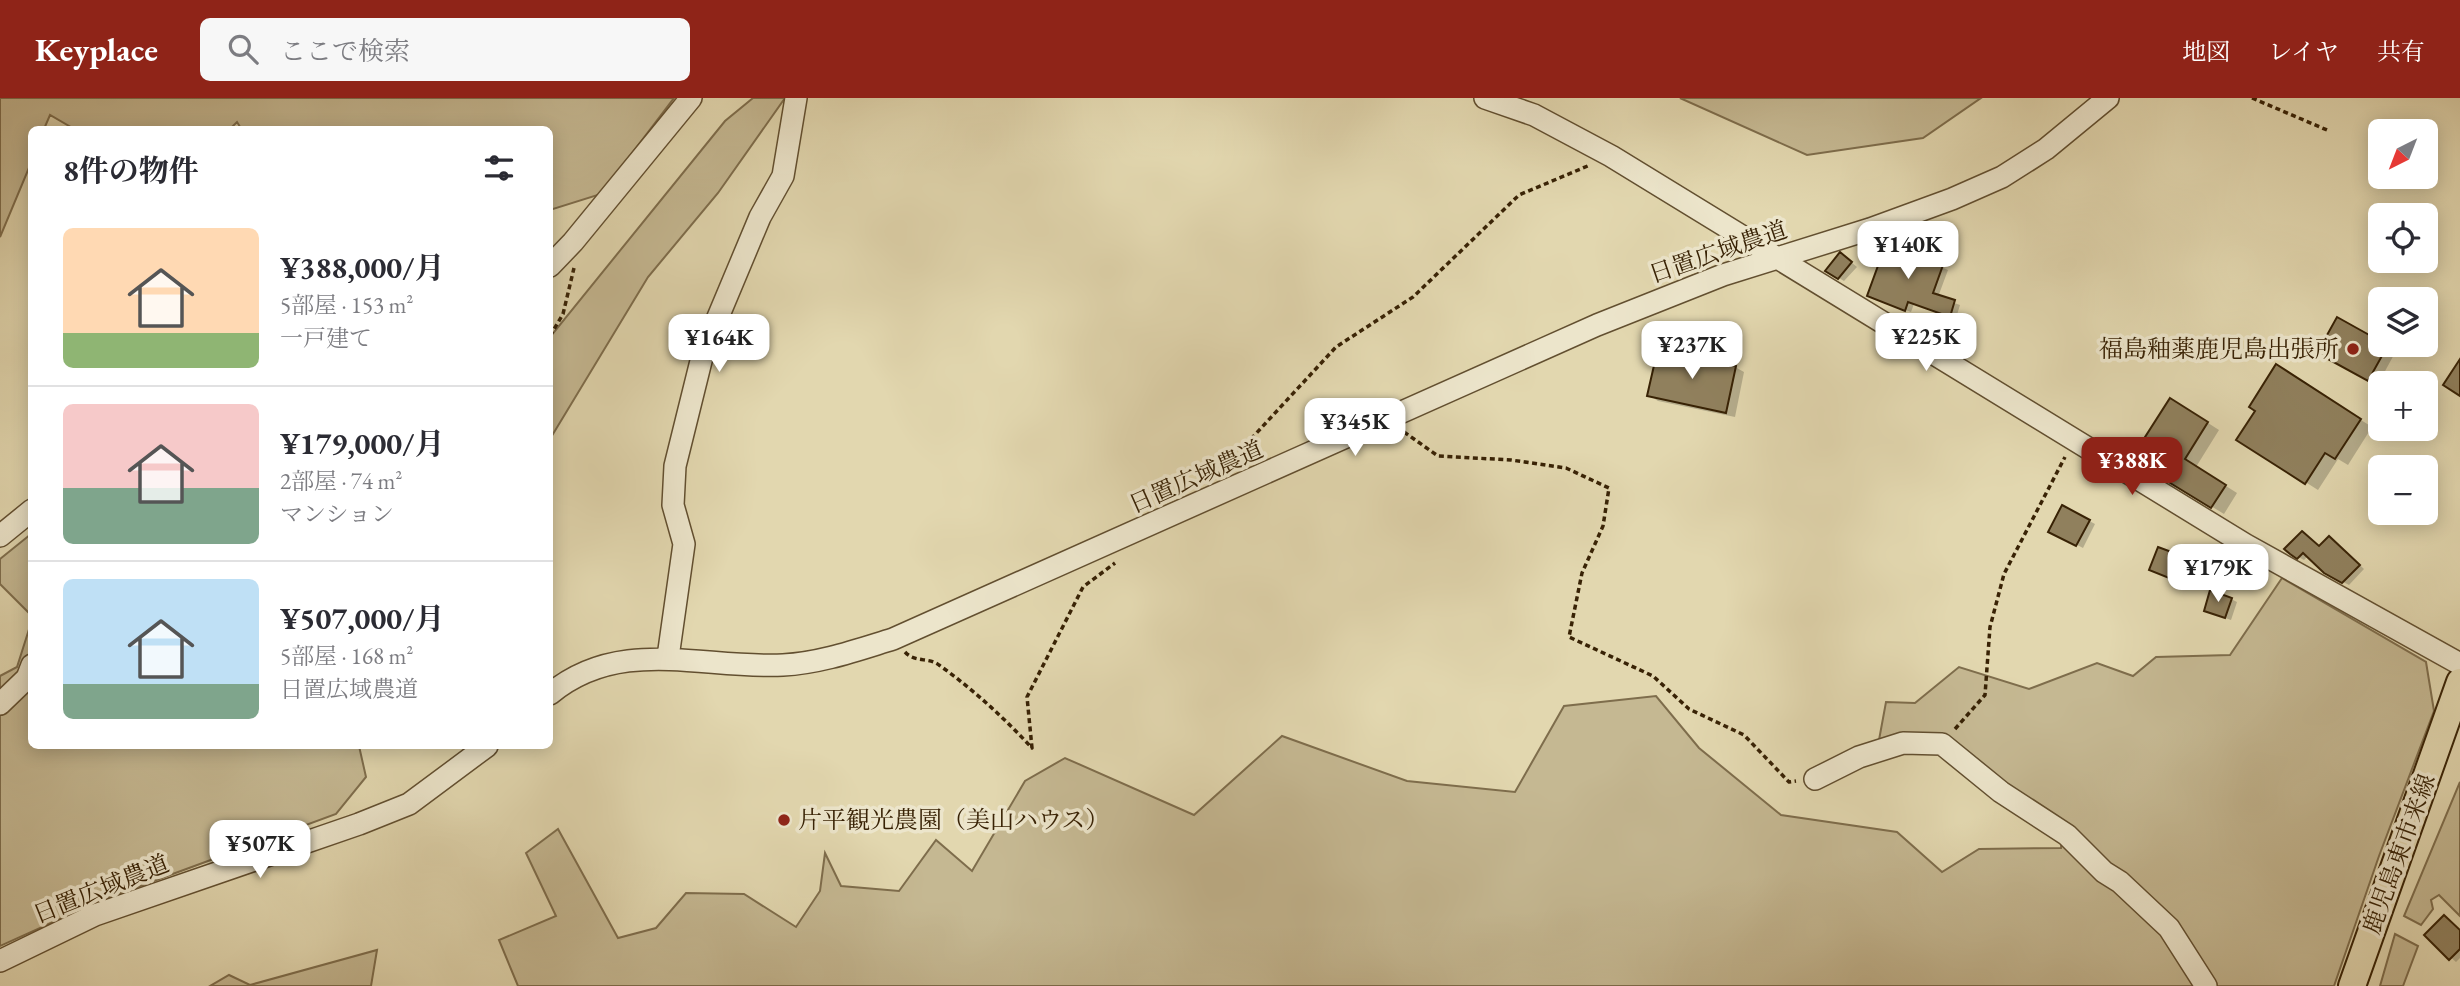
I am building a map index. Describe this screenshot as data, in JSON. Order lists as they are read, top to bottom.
{
  "streets": {
    "main road": ["鹿児島東市来線"],
    "street": ["日置広域農道"]
  },
  "places": ["福島釉薬鹿児島出張所", "片平観光農園（美山ハウス）"],
  "north": "bottom left",
  "page": {
    "header": "Keyplace",
    "search": "ここで検索",
    "nav": ["地図", "レイヤ", "共有"],
    "map_buttons": ["+", "−"],
    "heading": "8件の物件",
    "list": [
      {
        "name": "¥388,000/月",
        "note": "5部屋 · 153 m² · 一戸建て"
      },
      {
        "name": "¥179,000/月",
        "note": "2部屋 · 74 m² · マンション"
      },
      {
        "name": "¥507,000/月",
        "note": "5部屋 · 168 m² · 日置広域農道"
      }
    ],
    "price": [
      "¥140K",
      "¥225K",
      "¥164K",
      "¥237K",
      "¥345K",
      "¥388K",
      "¥179K",
      "¥507K"
    ]
  }
}
